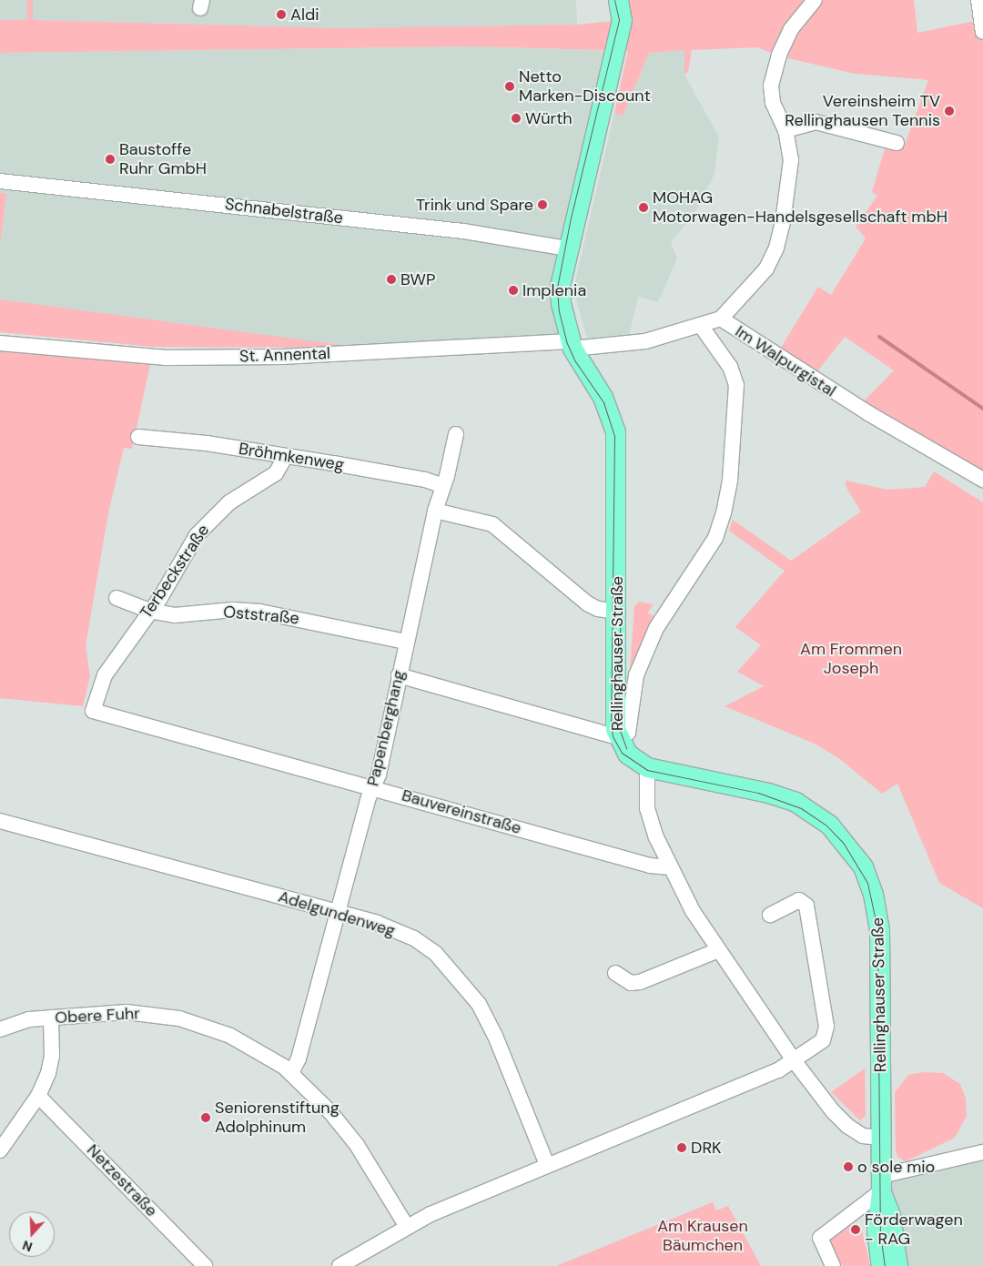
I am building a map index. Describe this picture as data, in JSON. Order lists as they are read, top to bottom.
{
  "streets": {
    "main road": ["Rellinghauser Straße"],
    "street": [
      "Schnabelstraße",
      "St. Annental",
      "Im Walpurgistal",
      "Bröhmkenweg",
      "Terbeckstraße",
      "Oststraße",
      "Papenberghang",
      "Bauvereinstraße",
      "Adelgundenweg",
      "Obere Fuhr",
      "Netzestraße"
    ]
  },
  "crossings": [
    ["Schnabelstraße", "Rellinghauser Straße"],
    ["St. Annental", "Im Walpurgistal"],
    ["St. Annental", "Rellinghauser Straße"],
    ["Im Walpurgistal", "Rellinghauser Straße"],
    ["Bröhmkenweg", "Terbeckstraße"],
    ["Bröhmkenweg", "Papenberghang"],
    ["Terbeckstraße", "Oststraße"],
    ["Terbeckstraße", "Bauvereinstraße"],
    ["Oststraße", "Papenberghang"],
    ["Papenberghang", "Bauvereinstraße"],
    ["Papenberghang", "Adelgundenweg"],
    ["Papenberghang", "Obere Fuhr"]
  ],
  "parks": ["Am Frommen Joseph", "Am Krausen Bäumchen"],
  "places": [
    "Aldi",
    "Netto Marken-Discount",
    "Vereinsheim TV Rellinghausen Tennis",
    "Würth",
    "Baustoffe Ruhr GmbH",
    "Trink und Spare",
    "MOHAG Motorwagen-Handelsgesellschaft mbH",
    "BWP",
    "Implenia",
    "Seniorenstiftung Adolphinum",
    "DRK",
    "o sole mio",
    "Förderwagen - RAG"
  ],
  "north": "bottom"
}
